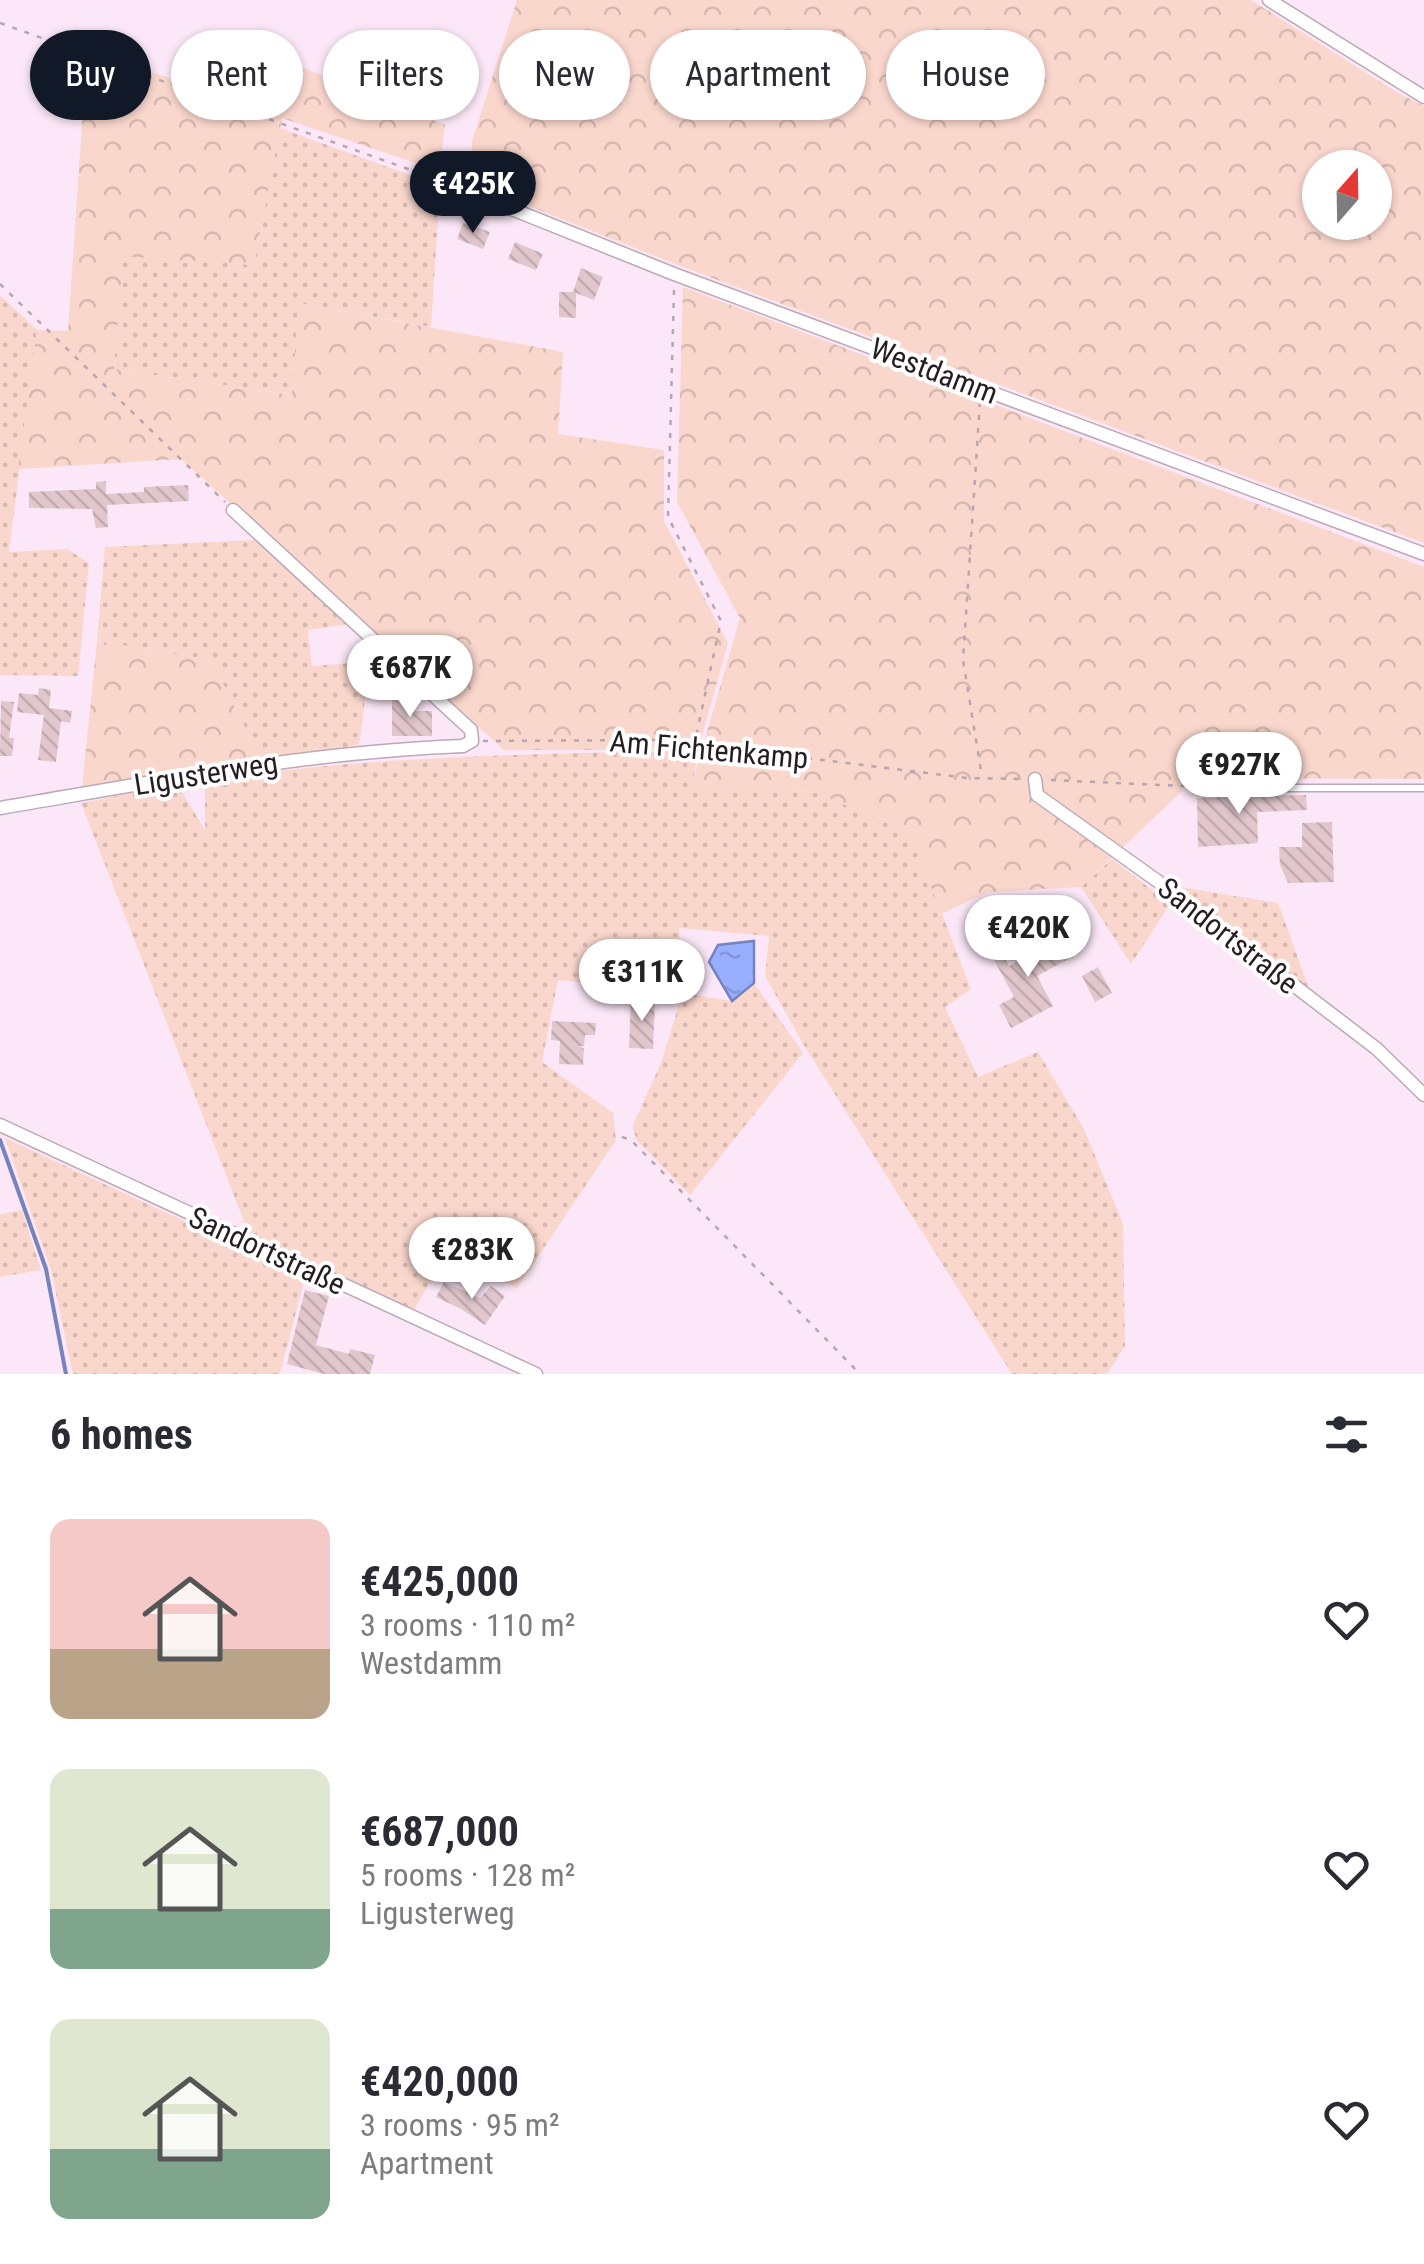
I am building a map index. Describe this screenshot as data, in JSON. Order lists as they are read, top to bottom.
{
  "streets": {
    "street": ["Westdamm", "Ligusterweg", "Sandortstraße"],
    "path": ["Am Fichtenkamp"]
  },
  "crossings": [
    ["Am Fichtenkamp", "Ligusterweg"],
    ["Am Fichtenkamp", "Sandortstraße"]
  ],
  "north": "top",
  "page": {
    "chip": [
      "Buy",
      "Rent",
      "Filters",
      "New",
      "Apartment",
      "House"
    ],
    "price": [
      "€425K",
      "€687K",
      "€927K",
      "€420K",
      "€311K",
      "€283K"
    ],
    "heading": "6 homes",
    "list": [
      {
        "name": "€425,000",
        "note": "3 rooms · 110 m² · Westdamm"
      },
      {
        "name": "€687,000",
        "note": "5 rooms · 128 m² · Ligusterweg"
      },
      {
        "name": "€420,000",
        "note": "3 rooms · 95 m² · Apartment"
      }
    ]
  }
}
